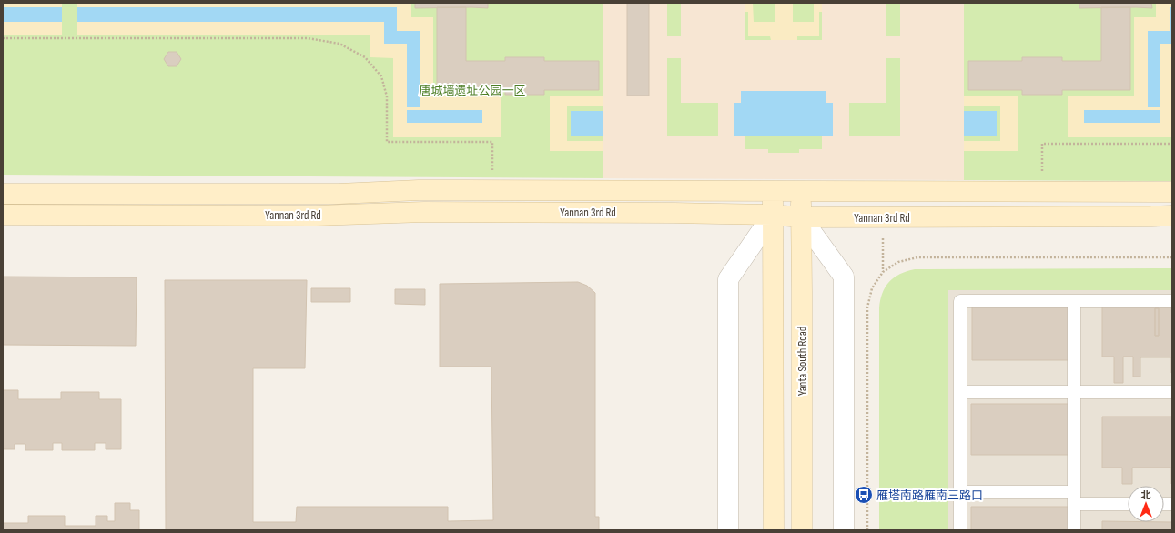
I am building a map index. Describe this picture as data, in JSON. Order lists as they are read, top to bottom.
{
  "streets": {
    "street": ["Yannan 3rd Rd", "Yanta South Road"]
  },
  "crossings": [
    ["Yannan 3rd Rd", "Yanta South Road"]
  ],
  "parks": ["唐城墙遗址公园一区"],
  "places": {
    "bus stop": ["雁塔南路雁南三路口"]
  },
  "north": "top"
}
